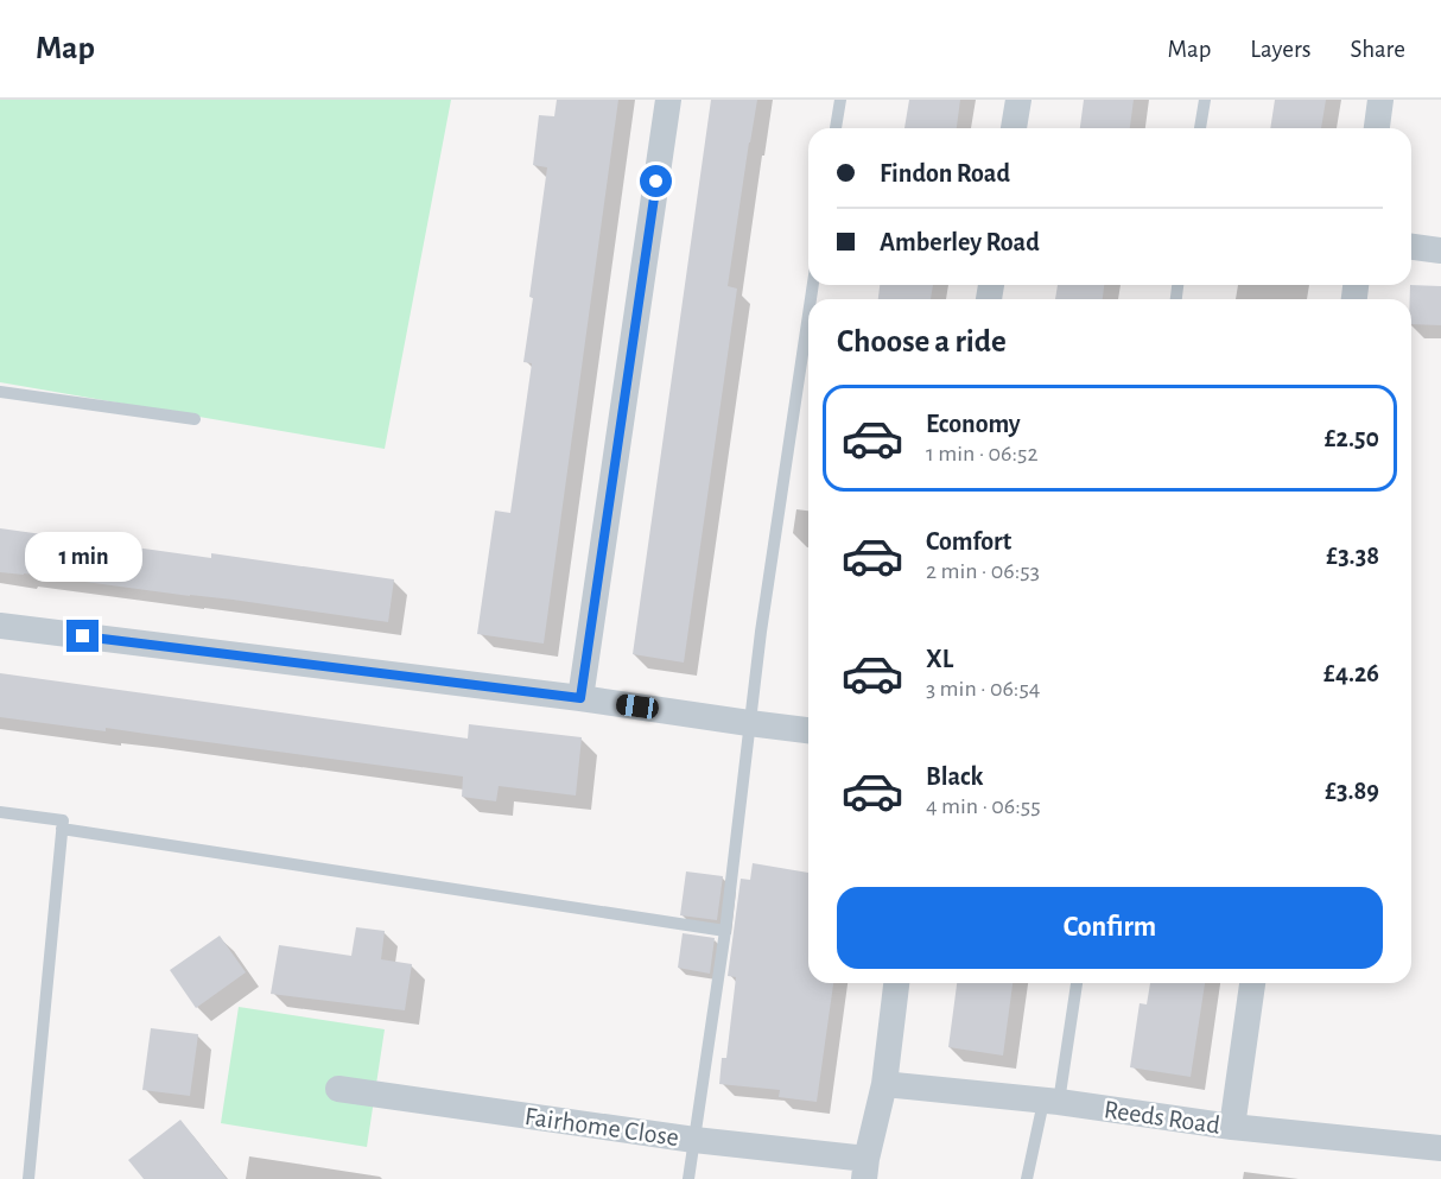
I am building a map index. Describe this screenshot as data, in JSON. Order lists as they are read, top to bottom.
{
  "streets": {
    "street": ["Reeds Road", "Fairhome Close"]
  },
  "page": {
    "header": "Map",
    "nav": ["Map", "Layers", "Share"],
    "banner": ["Findon Road", "Amberley Road"],
    "heading": "Choose a ride",
    "list": [
      {
        "name": "Economy",
        "note": "1 min · 06:52",
        "value": "£2.50"
      },
      {
        "name": "Comfort",
        "note": "2 min · 06:53",
        "value": "£3.38"
      },
      {
        "name": "XL",
        "note": "3 min · 06:54",
        "value": "£4.26"
      },
      {
        "name": "Black",
        "note": "4 min · 06:55",
        "value": "£3.89"
      }
    ],
    "bubble": "1 min",
    "buttons": "Confirm"
  }
}
